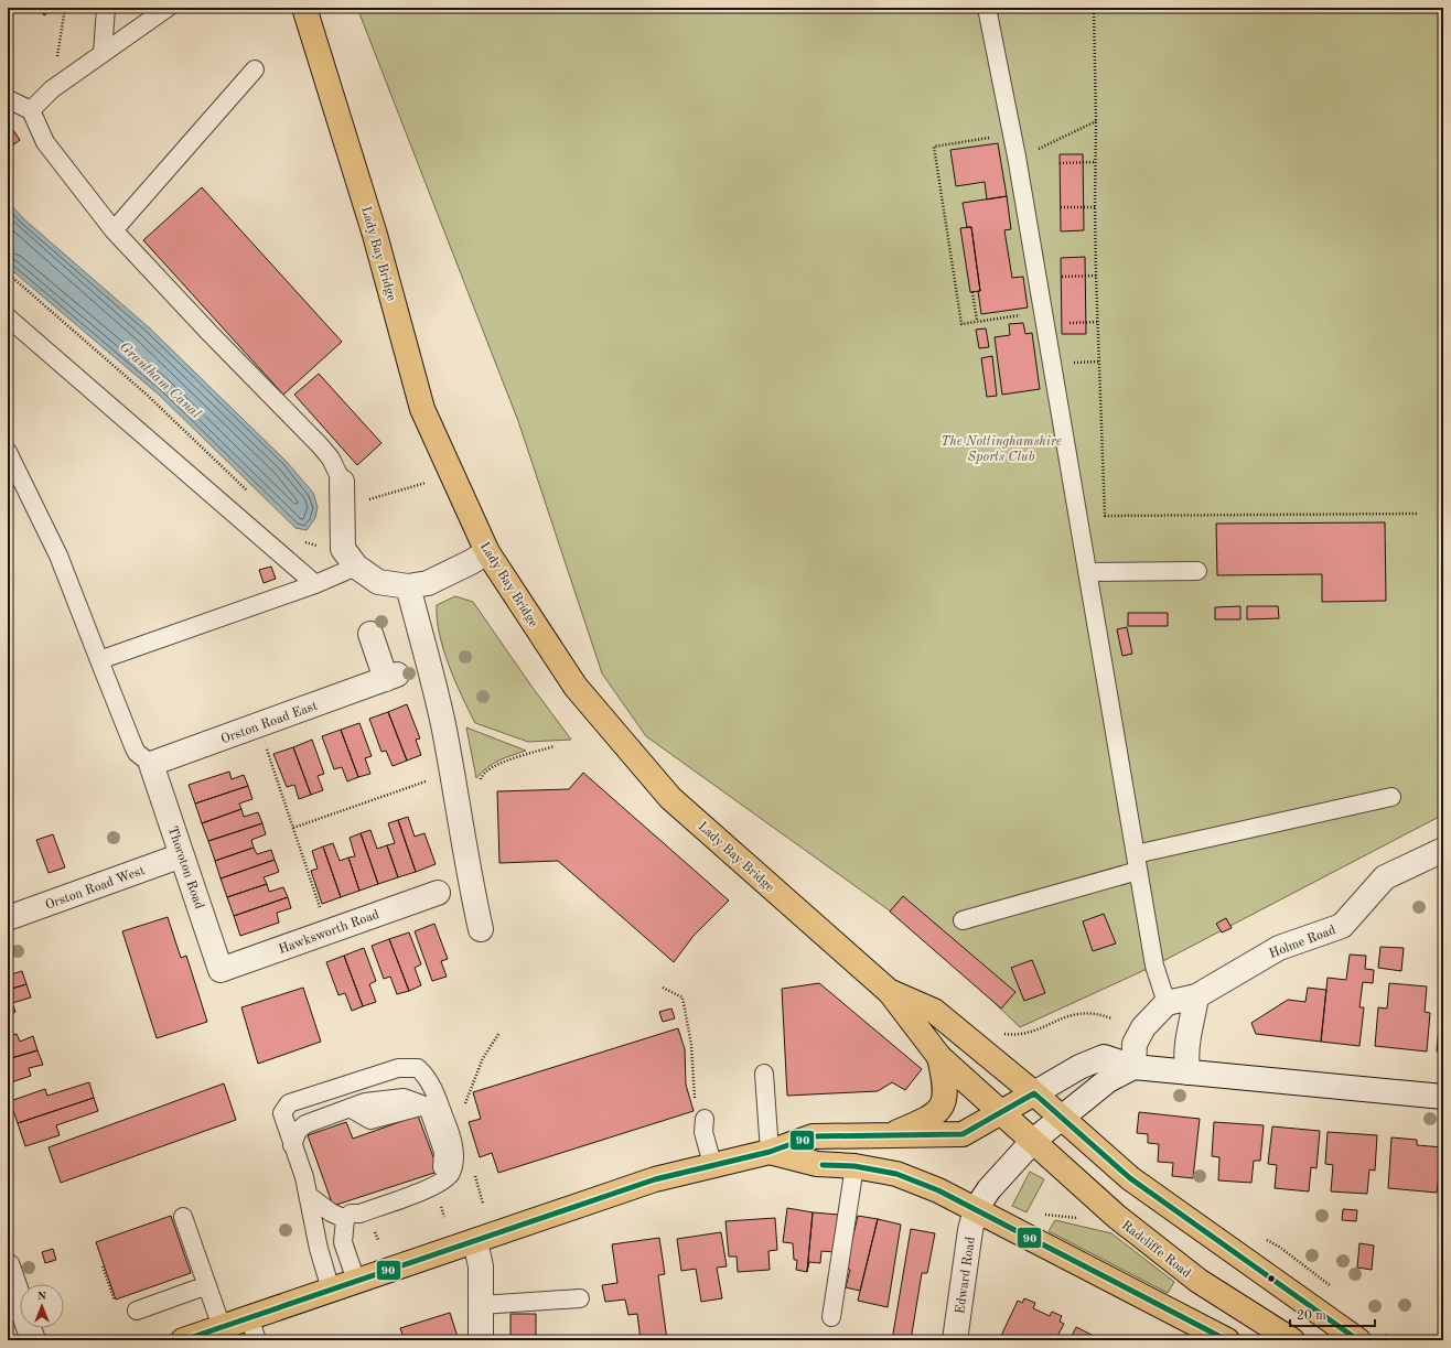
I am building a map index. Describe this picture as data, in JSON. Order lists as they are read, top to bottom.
{
  "streets": {
    "main road": ["Lady Bay Bridge", "Radcliffe Road"],
    "street": [
      "Orston Road East",
      "Thoroton Road",
      "Orston Road West",
      "Hawksworth Road",
      "Holme Road",
      "Edward Road"
    ]
  },
  "crossings": [
    ["Lady Bay Bridge", "Radcliffe Road"],
    ["Lady Bay Bridge", "Edward Road"],
    ["Orston Road East", "Thoroton Road"],
    ["Thoroton Road", "Orston Road West"],
    ["Thoroton Road", "Hawksworth Road"],
    ["Radcliffe Road", "Edward Road"]
  ],
  "water": ["Grantham Canal"],
  "parks": ["The Nottinghamshire Sports Club"],
  "lines": ["transit line 90"],
  "scale_bar": "20 m",
  "north": "top"
}
